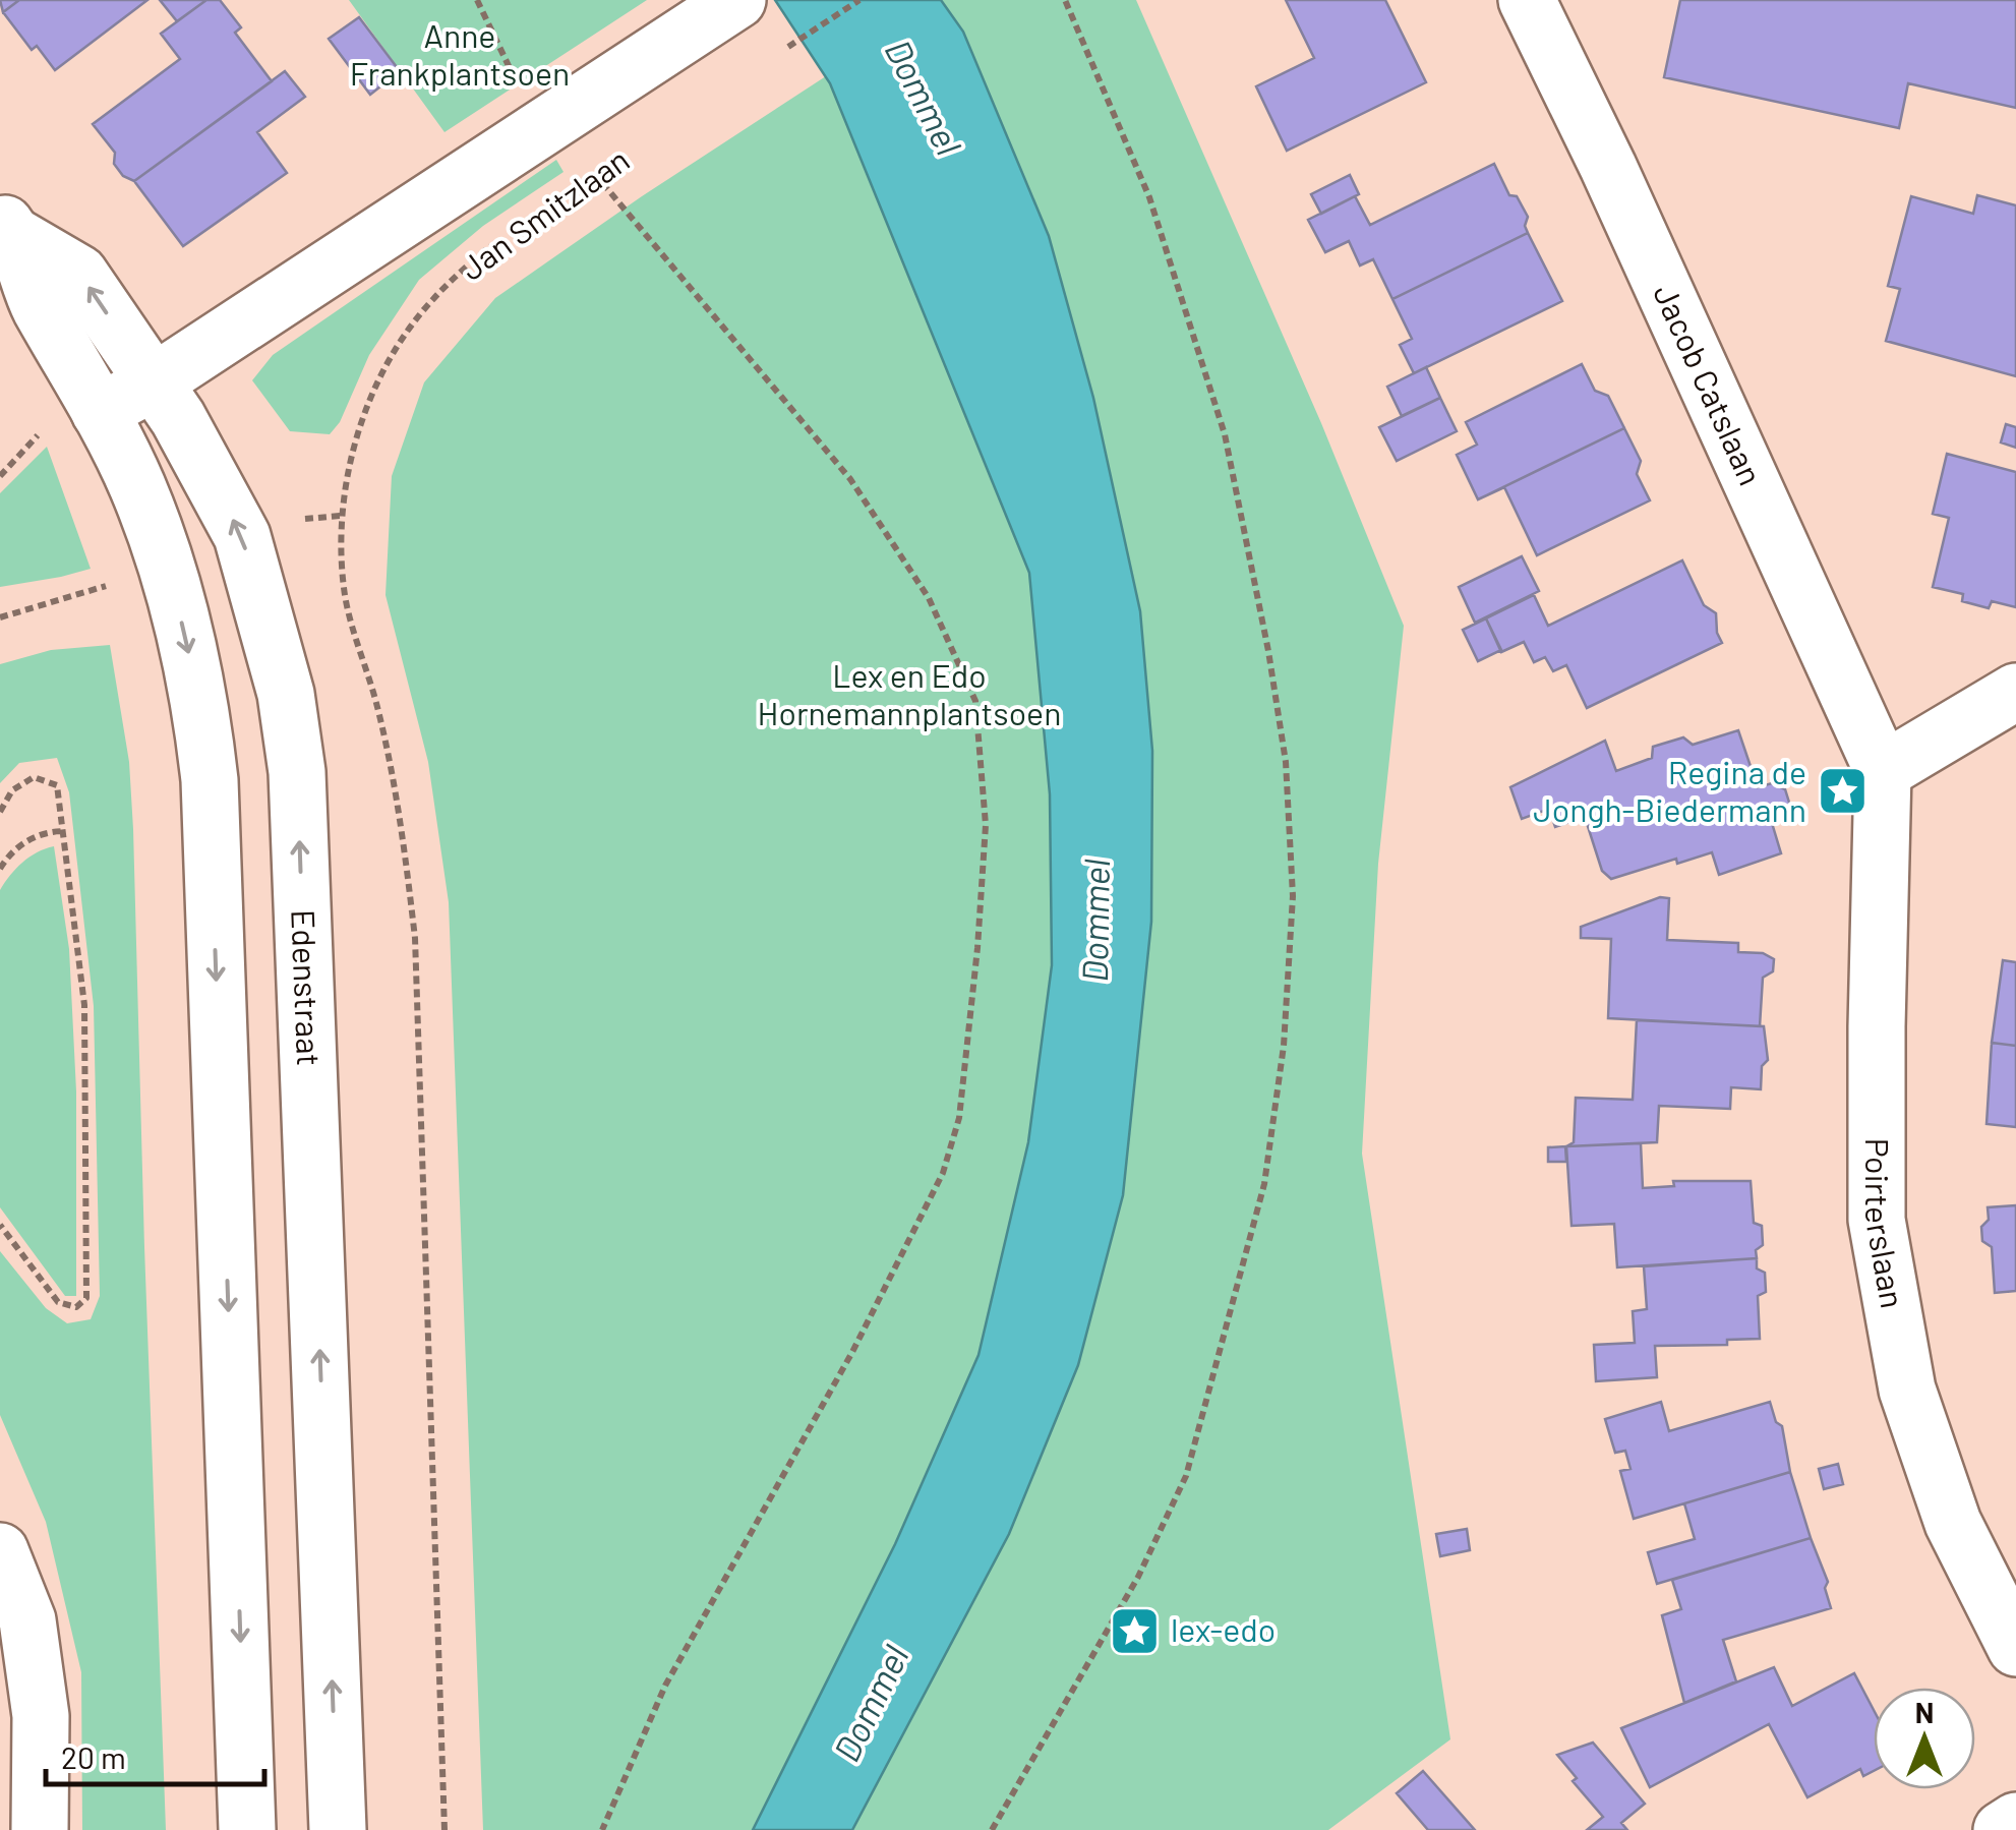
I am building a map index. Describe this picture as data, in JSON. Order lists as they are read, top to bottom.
{
  "streets": {
    "main road": ["Jacob Catslaan", "Edenstraat", "Poirterslaan"],
    "path": ["Jan Smitzlaan"]
  },
  "crossings": [
    ["Jacob Catslaan", "Poirterslaan"]
  ],
  "water": ["Dommel"],
  "parks": ["Anne Frankplantsoen", "Lex en Edo Hornemannplantsoen"],
  "places": {
    "place": ["Regina de Jongh-Biedermann", "lex-edo"]
  },
  "scale_bar": "20 m",
  "north": "top"
}
